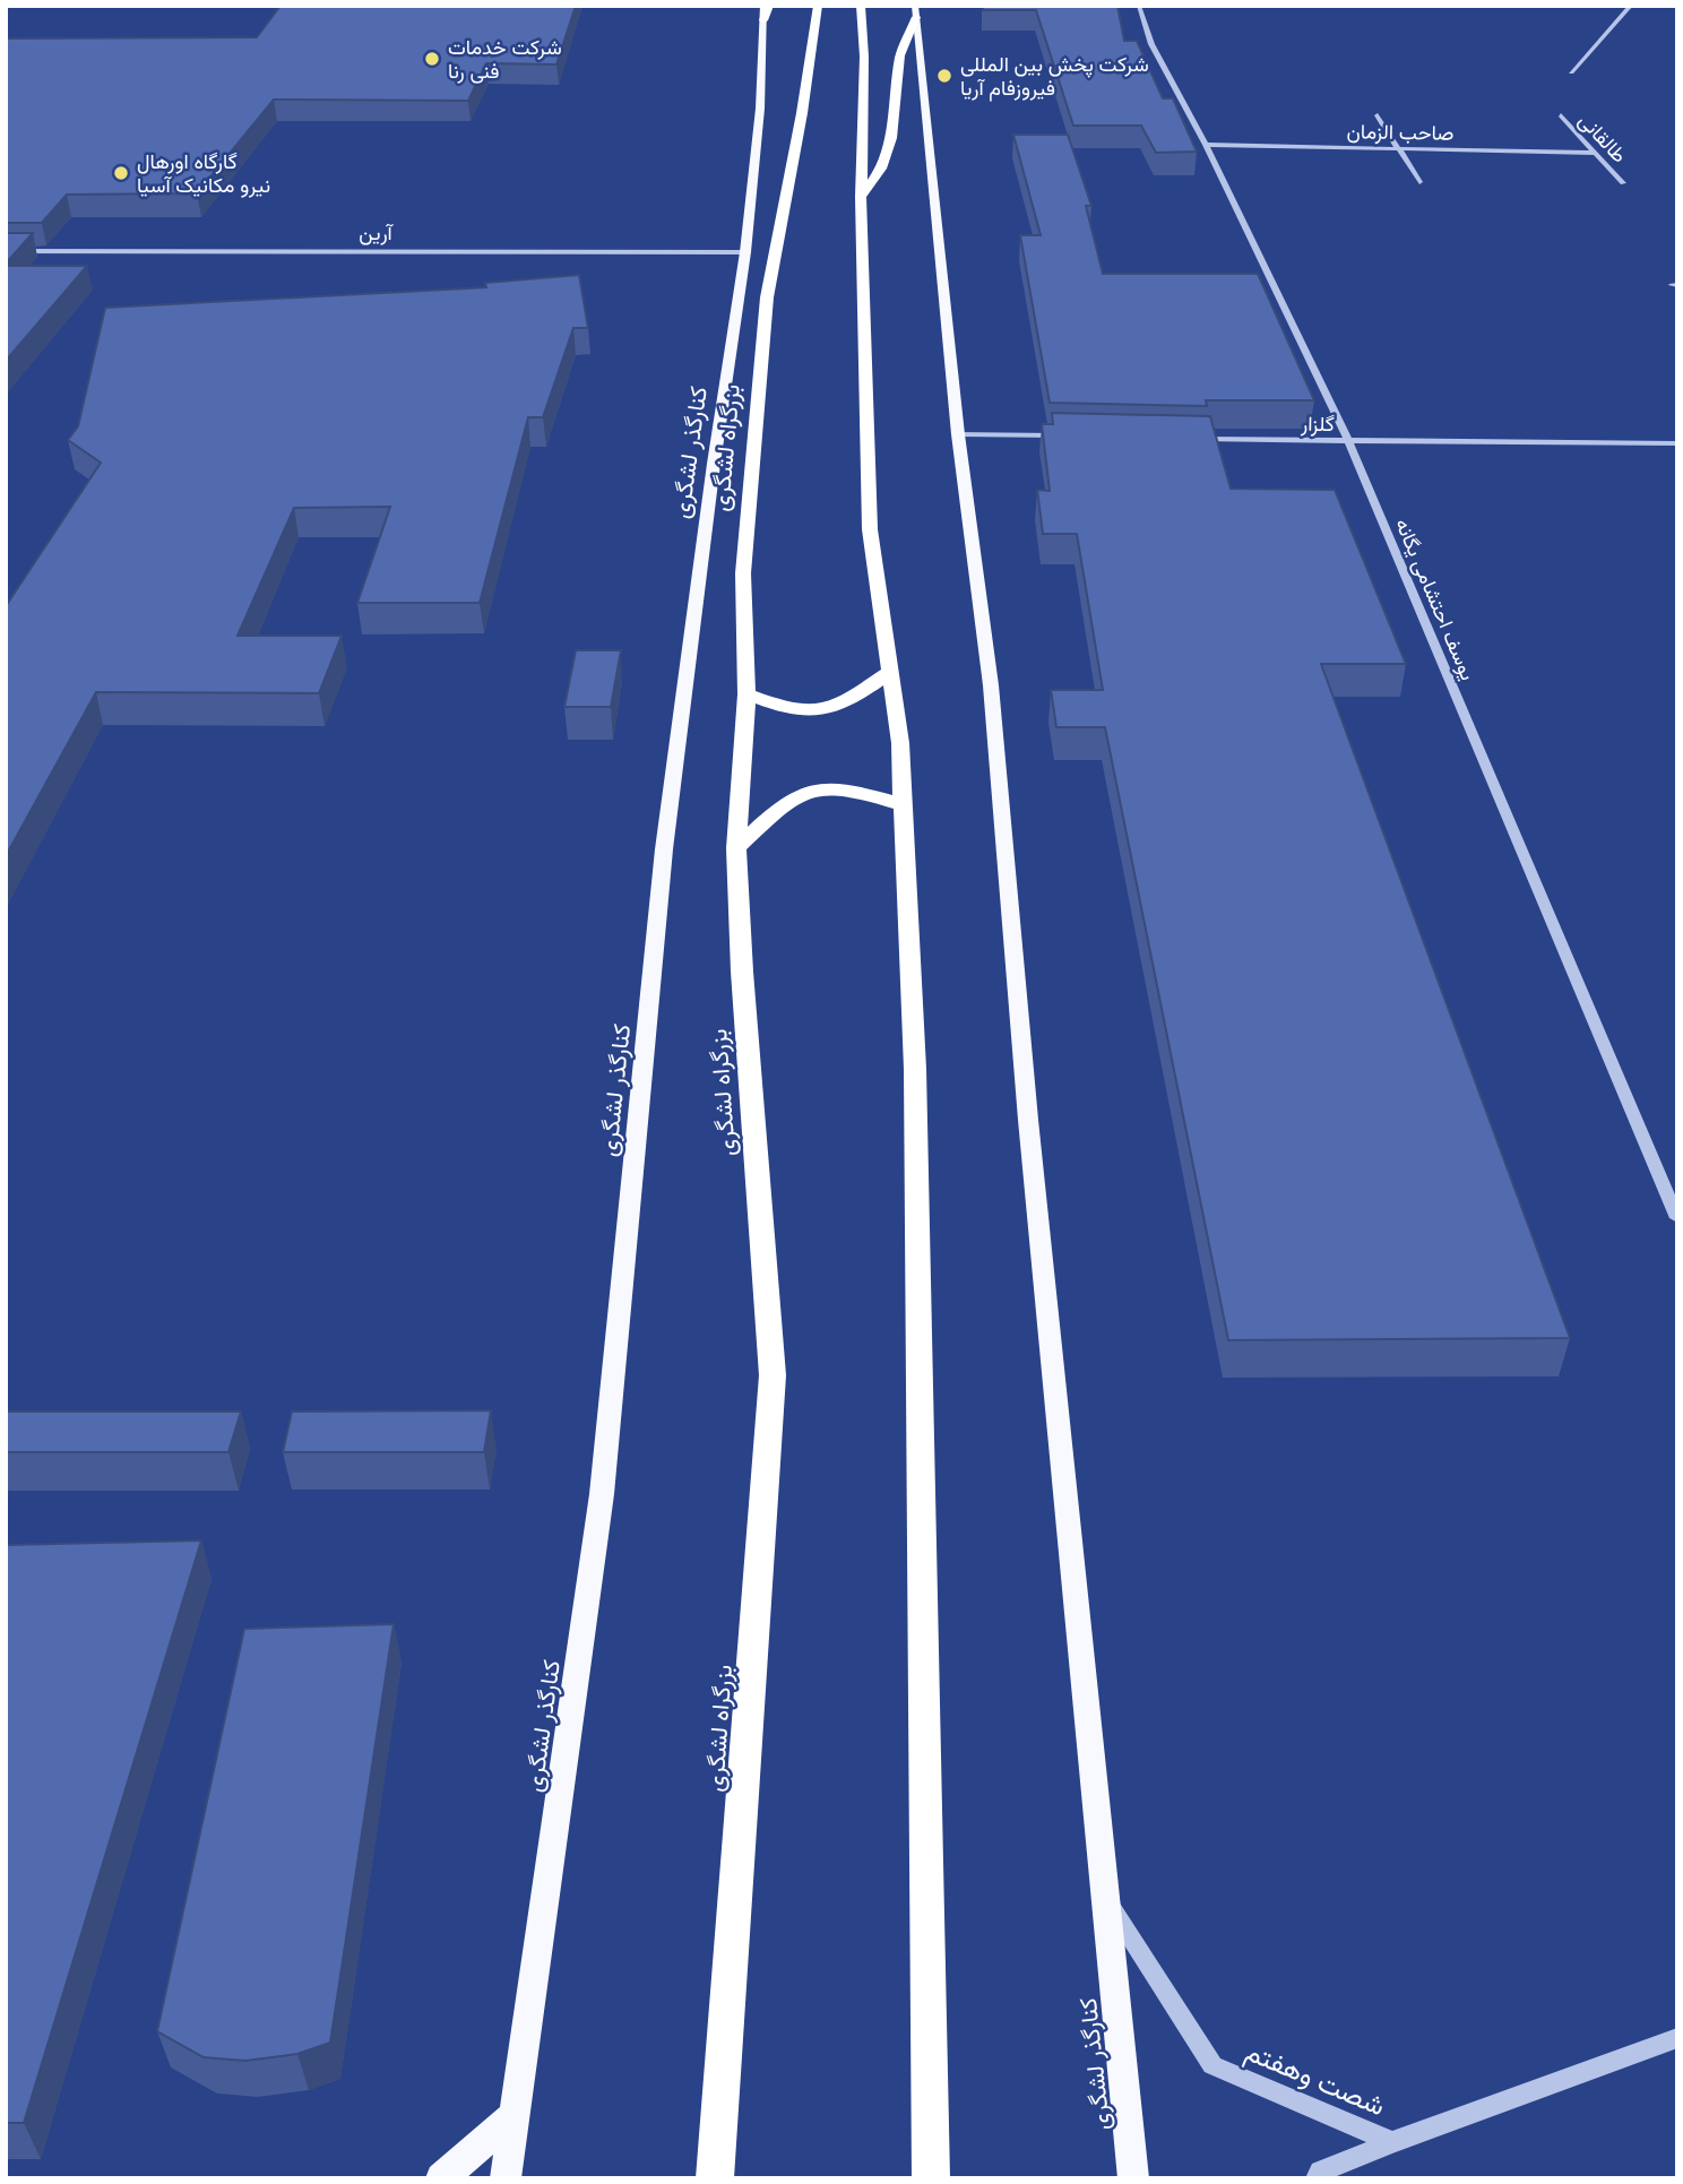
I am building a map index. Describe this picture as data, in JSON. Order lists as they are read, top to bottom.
{
  "streets": {
    "highway": ["بزرگراه لشگری"],
    "main road": ["کنارگذر لشگری"],
    "street": [
      "صاحب الزمان",
      "طالقانی",
      "آرین",
      "گلزار",
      "یوسف احتشامی یگانه",
      "شصت وهفتم"
    ]
  },
  "crossings": [
    ["صاحب الزمان", "طالقانی"],
    ["صاحب الزمان", "یوسف احتشامی یگانه"],
    ["آرین", "کنارگذر لشگری"],
    ["گلزار", "یوسف احتشامی یگانه"],
    ["کنارگذر لشگری", "شصت وهفتم"]
  ],
  "places": ["شرکت خدمات فنی رنا", "شرکت پخش بین المللی فیروزفام آریا", "گارگاه اورهال نیرو مکانیک آسیا"]
}
